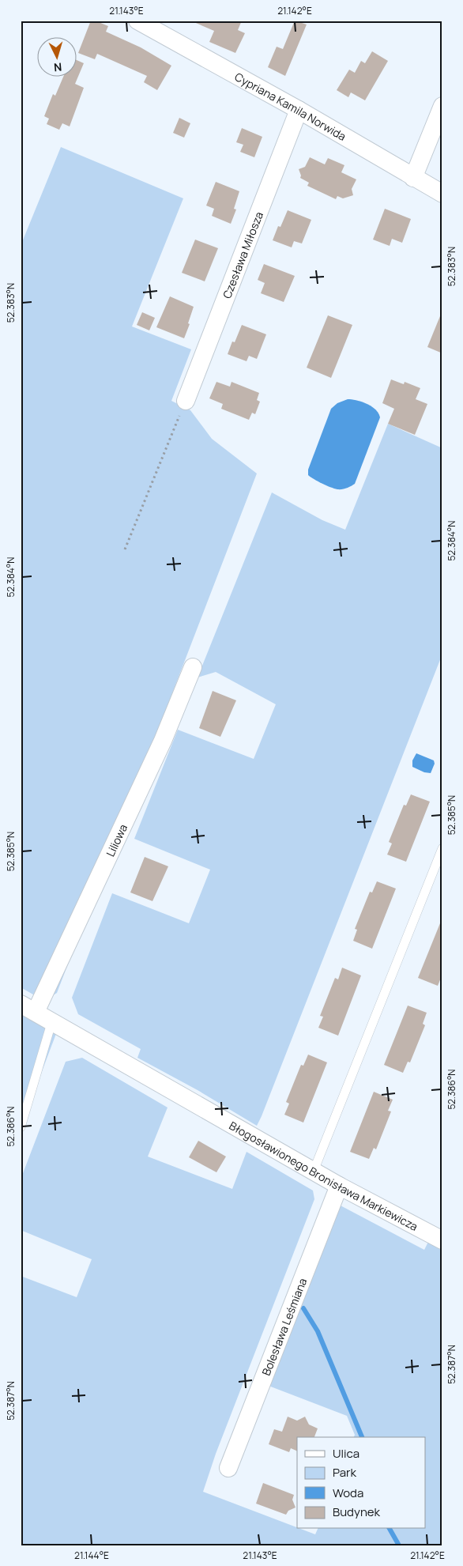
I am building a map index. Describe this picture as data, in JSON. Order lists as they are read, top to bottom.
{
  "streets": {
    "street": [
      "Cypriana Kamila Norwida",
      "Czesława Miłosza",
      "Liliowa",
      "Błogosławionego Bronisława Markiewicza",
      "Bolesława Leśmiana"
    ]
  },
  "crossings": [
    ["Cypriana Kamila Norwida", "Czesława Miłosza"],
    ["Liliowa", "Błogosławionego Bronisława Markiewicza"],
    ["Błogosławionego Bronisława Markiewicza", "Bolesława Leśmiana"]
  ],
  "legend": [
    "Ulica",
    "Park",
    "Woda",
    "Budynek"
  ],
  "north": "bottom",
  "coordinates": [
    "21.143°E",
    "21.142°E",
    "52.383°N",
    "52.384°N",
    "52.385°N",
    "52.386°N",
    "52.387°N",
    "21.144°E"
  ]
}
